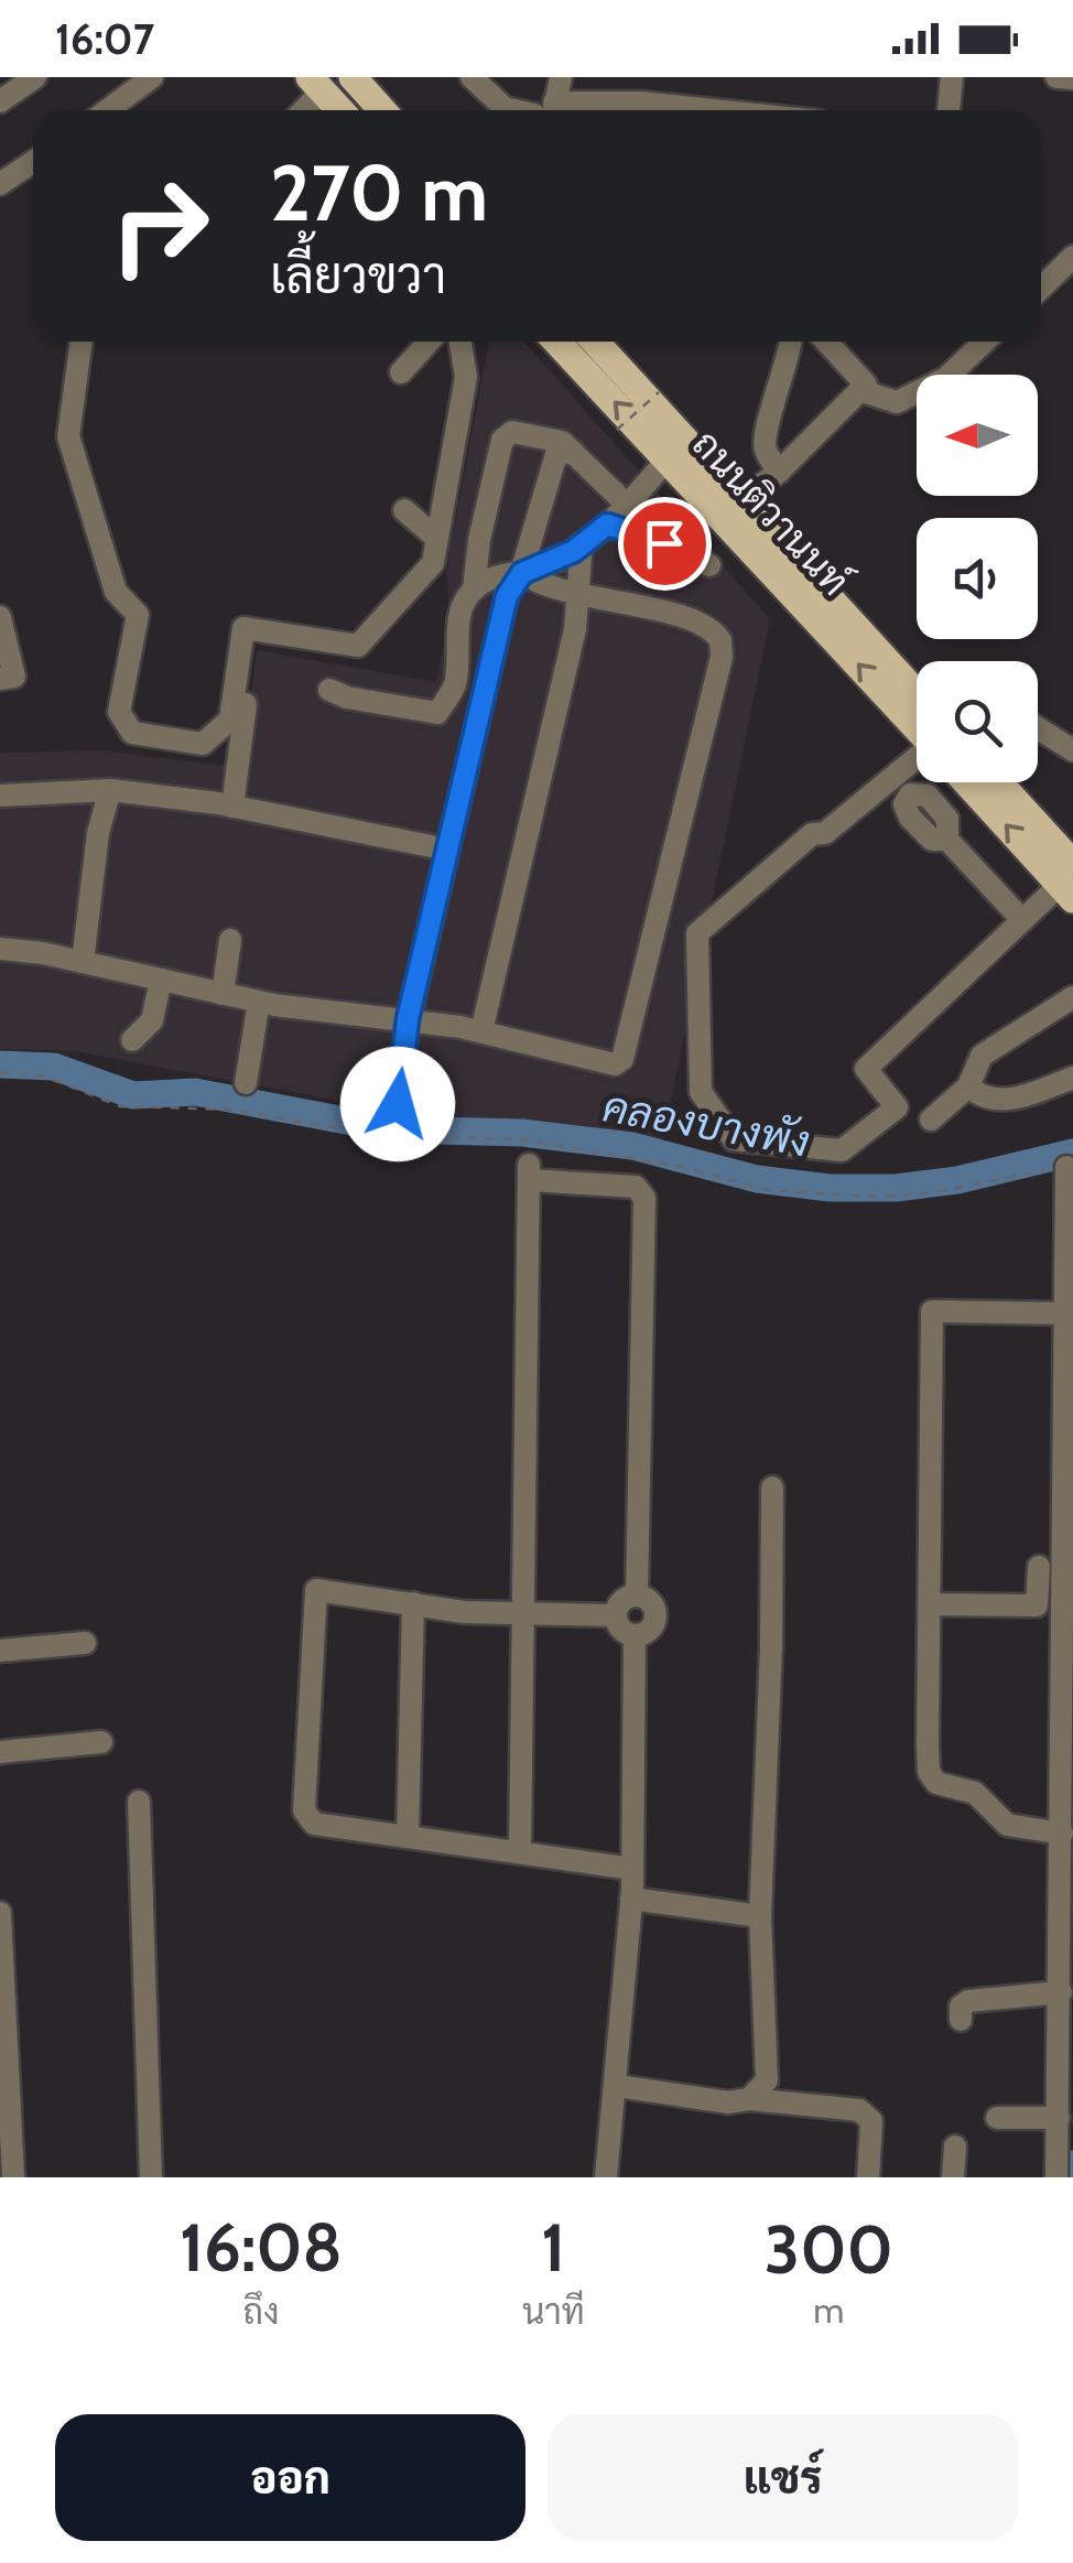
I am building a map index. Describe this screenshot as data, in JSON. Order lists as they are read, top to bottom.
{
  "streets": {
    "main road": ["ถนนติวานนท์"]
  },
  "water": ["คลองบางพัง"],
  "north": "left",
  "page": {
    "status": "16:07",
    "turn": ["270 m", "เลี้ยวขวา"],
    "eta": [
      "16:08",
      "ถึง",
      "1",
      "นาที",
      "300",
      "m"
    ],
    "buttons": ["ออก", "แชร์"]
  }
}
